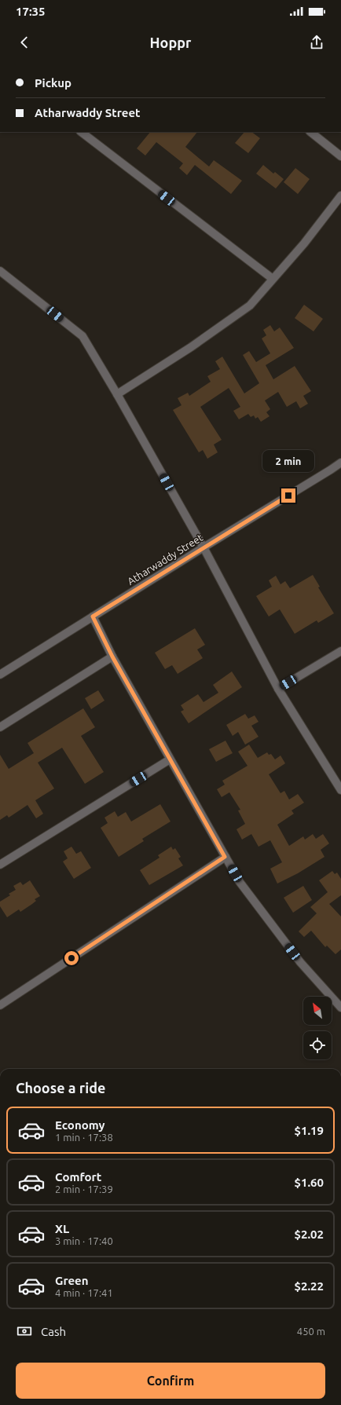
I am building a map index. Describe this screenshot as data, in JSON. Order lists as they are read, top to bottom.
{
  "streets": {
    "street": ["Atharwaddy Street"]
  },
  "north": "top left",
  "page": {
    "status": "17:35",
    "header": "Hoppr",
    "banner": ["Pickup", "Atharwaddy Street"],
    "bubble": "2 min",
    "heading": "Choose a ride",
    "list": [
      {
        "name": "Economy",
        "note": "1 min · 17:38",
        "value": "$1.19"
      },
      {
        "name": "Comfort",
        "note": "2 min · 17:39",
        "value": "$1.60"
      },
      {
        "name": "XL",
        "note": "3 min · 17:40",
        "value": "$2.02"
      },
      {
        "name": "Green",
        "note": "4 min · 17:41",
        "value": "$2.22"
      }
    ],
    "pay": ["Cash", "450 m"],
    "buttons": "Confirm"
  }
}
